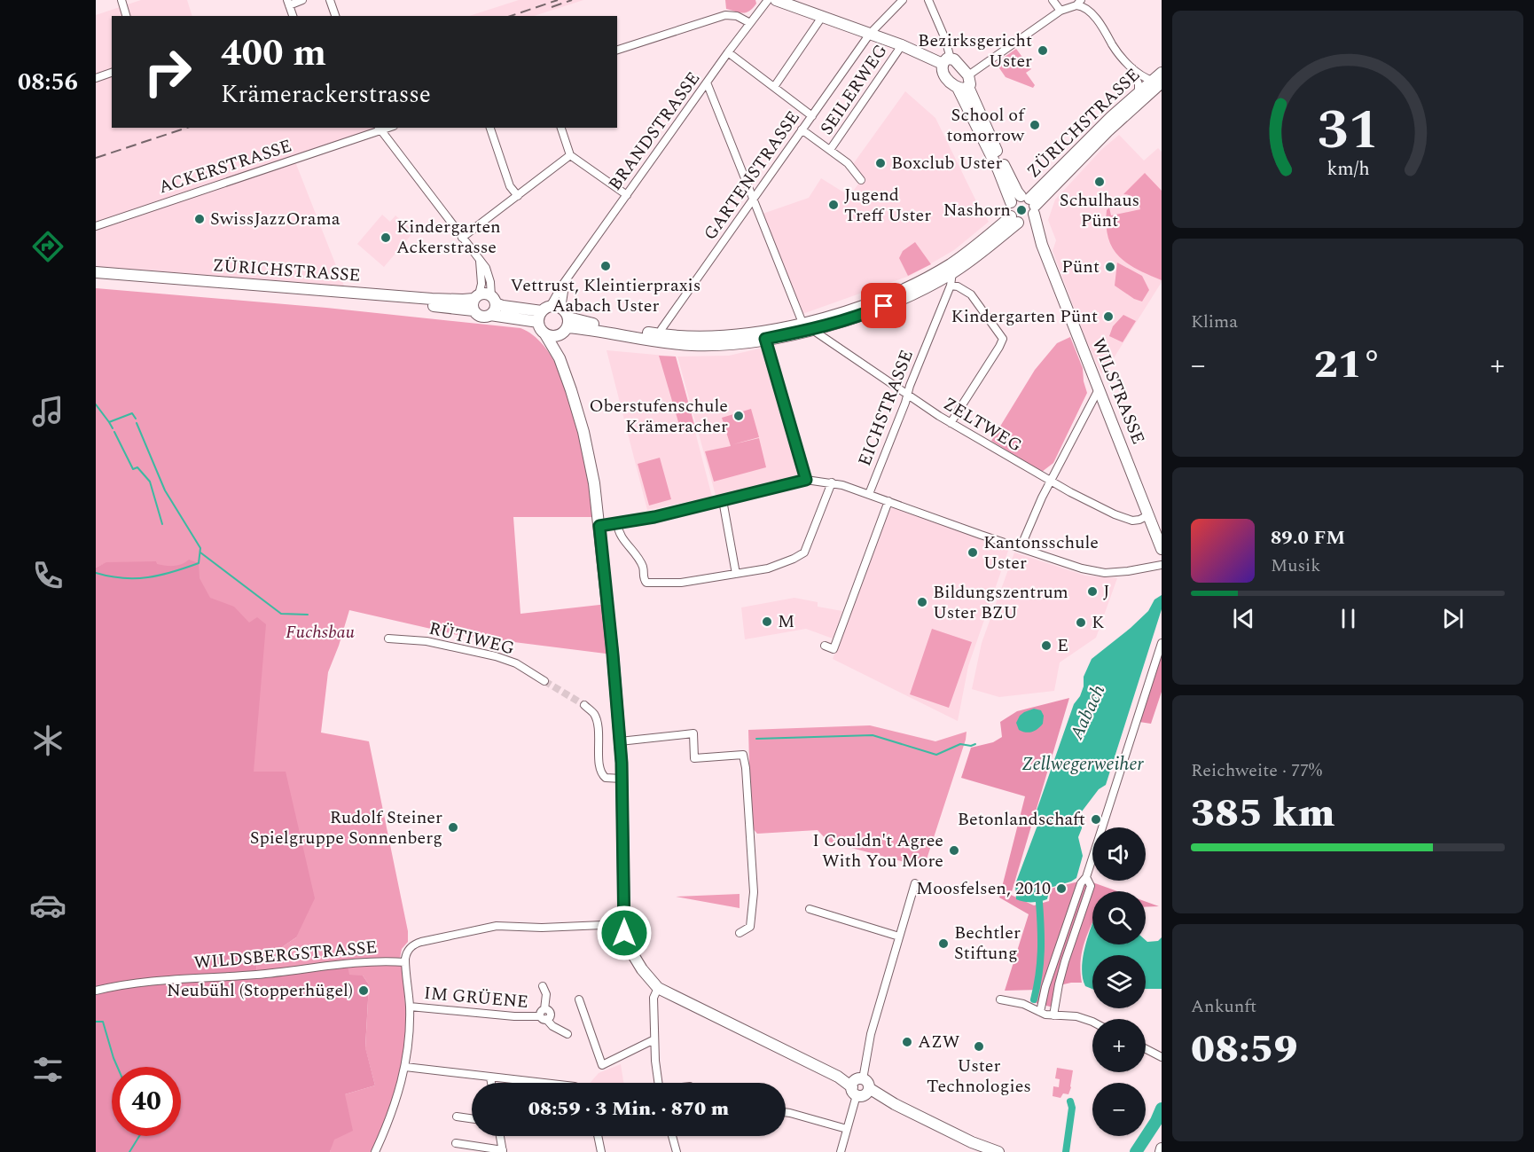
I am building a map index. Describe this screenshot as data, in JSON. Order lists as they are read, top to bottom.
{
  "streets": {
    "main road": ["ZÜRICHSTRASSE", "WILSTRASSE"],
    "street": [
      "SEILERWEG",
      "BRANDSTRASSE",
      "ACKERSTRASSE",
      "GARTENSTRASSE",
      "EICHSTRASSE",
      "ZELTWEG",
      "RÜTIWEG",
      "WILDSBERGSTRASSE",
      "IM GRÜENE"
    ]
  },
  "crossings": [
    ["ZÜRICHSTRASSE", "WILSTRASSE"],
    ["WILSTRASSE", "ZELTWEG"],
    ["EICHSTRASSE", "ZELTWEG"]
  ],
  "water": ["Aabach", "Zellwegerweiher"],
  "parks": ["Fuchsbau"],
  "places": [
    "Bezirksgericht Uster",
    "School of tomorrow",
    "Boxclub Uster",
    "Schulhaus Pünt",
    "Jugend Treff Uster",
    "Nashorn",
    "SwissJazzOrama",
    "Kindergarten Ackerstrasse",
    "Vettrust, Kleintierpraxis Aabach Uster",
    "Pünt",
    "Kindergarten Pünt",
    "Oberstufenschule Krämeracher",
    "Kantonsschule Uster",
    "J",
    "Bildungszentrum Uster BZU",
    "M",
    "K",
    "E",
    "Betonlandschaft",
    "Rudolf Steiner Spielgruppe Sonnenberg",
    "I Couldn't Agree With You More",
    "Moosfelsen, 2010",
    "Bechtler Stiftung",
    "Neubühl (Stopperhügel)",
    "AZW",
    "Uster Technologies"
  ],
  "page": {
    "tabs": "08:56",
    "turn": ["400 m", "Krämerackerstrasse"],
    "tile": [
      "Klima",
      ["Reichweite · 77%", "385 km"],
      ["Ankunft", "08:59"]
    ],
    "heat": ["−", "21°", "+"],
    "song": ["89.0 FM", "Musik"],
    "map_buttons": ["+", "−"],
    "limit": "40",
    "trip": "08:59 · 3 Min. · 870 m",
    "gauge": ["31", "km/h"]
  }
}
